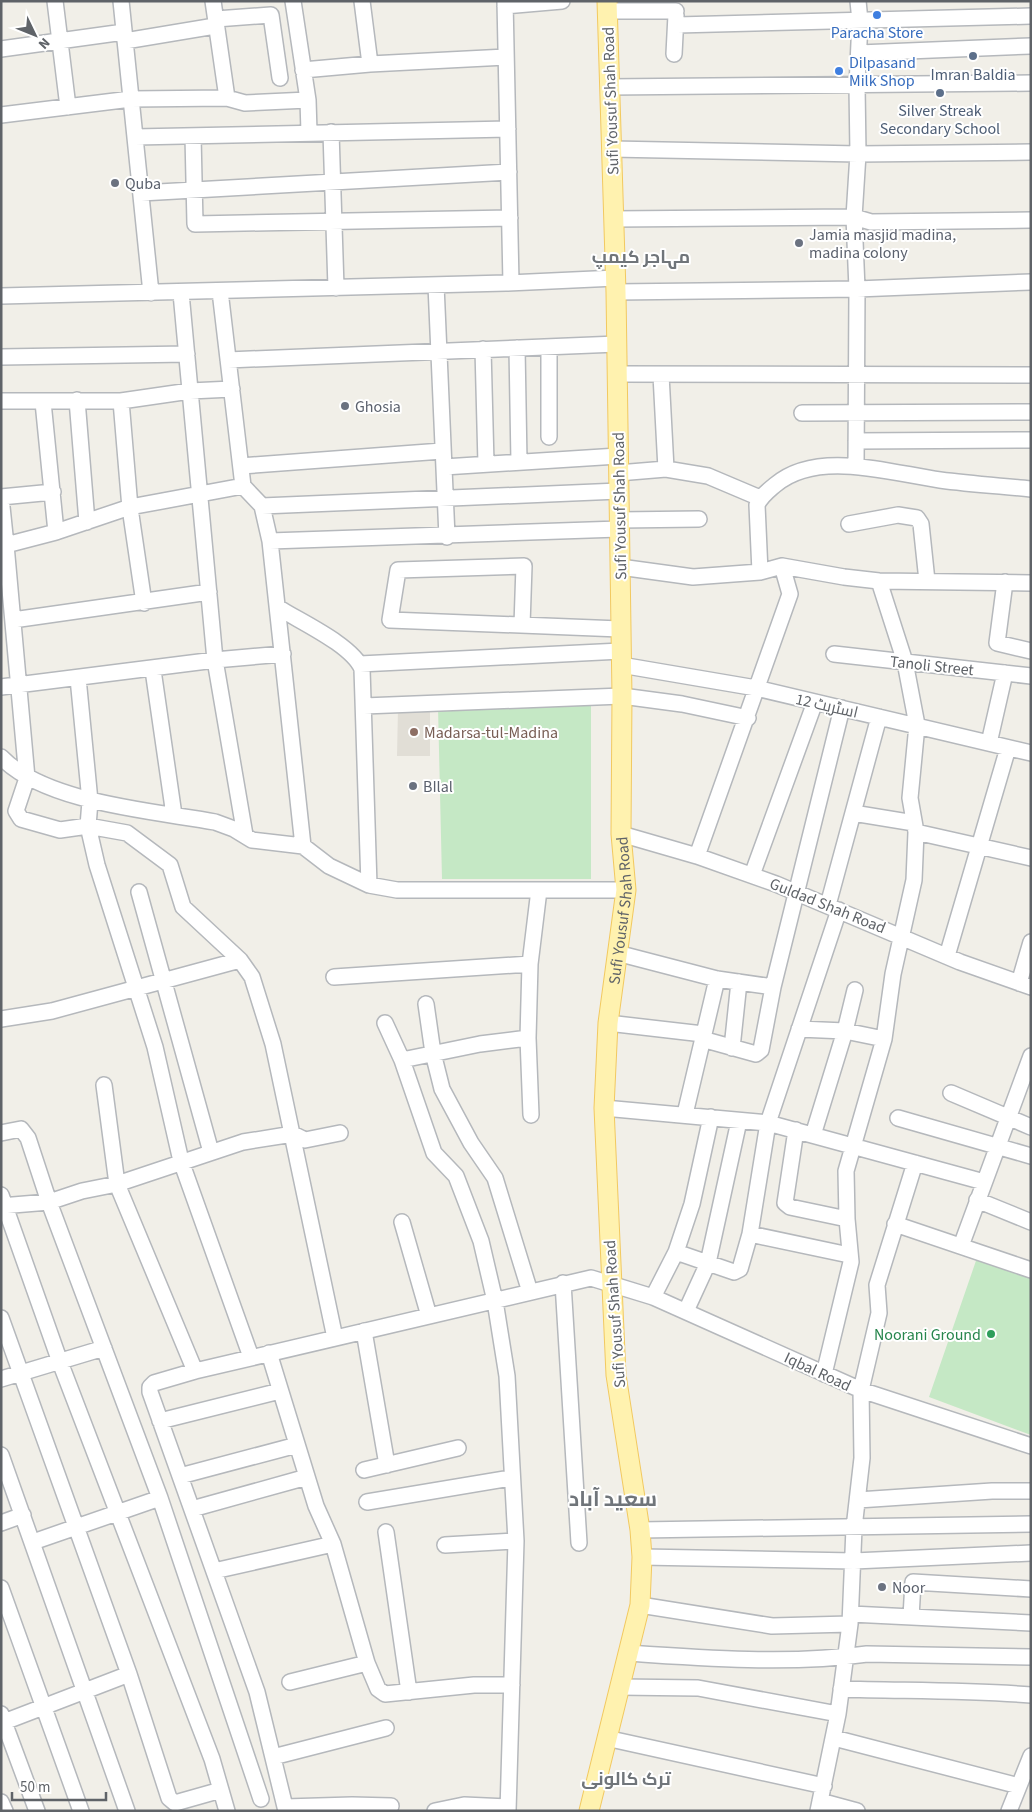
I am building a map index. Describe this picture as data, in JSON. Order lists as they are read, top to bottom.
{
  "streets": {
    "main road": ["Sufi Yousuf Shah Road"],
    "street": [
      "Tanoli Street",
      "اسٹریٹ 12",
      "Guldad Shah Road",
      "Iqbal Road"
    ]
  },
  "crossings": [
    ["Sufi Yousuf Shah Road", "اسٹریٹ 12"],
    ["Sufi Yousuf Shah Road", "Guldad Shah Road"],
    ["Sufi Yousuf Shah Road", "Iqbal Road"]
  ],
  "districts": ["مہاجر کیمپ", "سعید آباد", "ترک کالونی"],
  "places": [
    "Paracha Store",
    "Imran Baldia",
    "Dilpasand Milk Shop",
    "Silver Streak Secondary School",
    "Quba",
    "Jamia masjid madina, madina colony",
    "Ghosia",
    "Madarsa-tul-Madina",
    "BIlal",
    "Noorani Ground",
    "Noor"
  ],
  "scale_bar": "50 m",
  "north": "bottom right"
}
